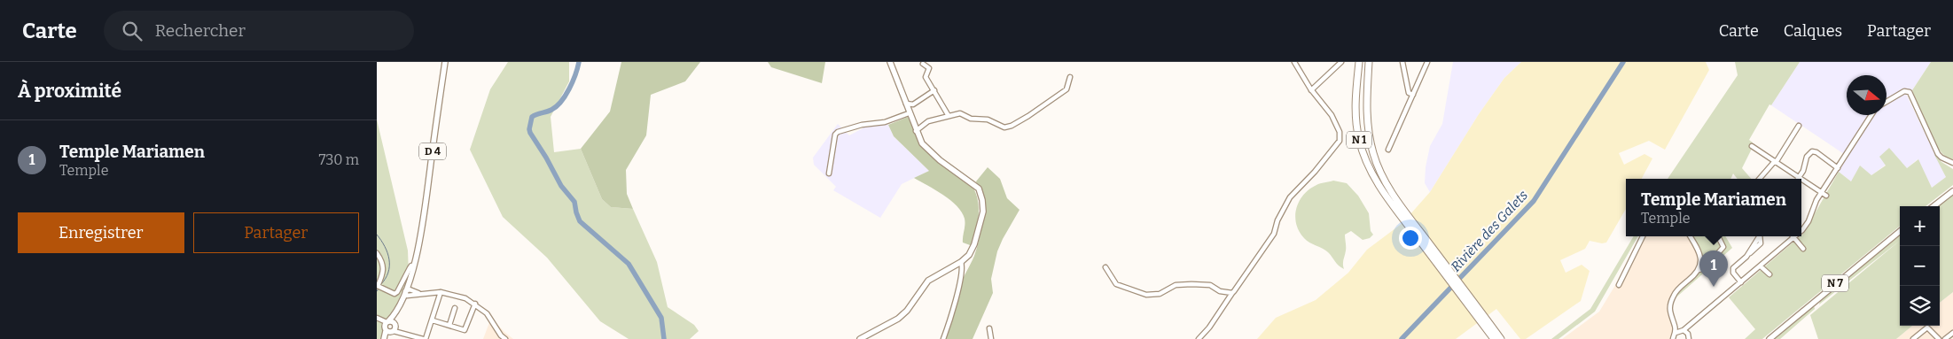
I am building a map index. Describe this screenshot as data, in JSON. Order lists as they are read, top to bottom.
{
  "streets": {
    "highway": ["N 1"],
    "main road": ["D 4", "N 7"]
  },
  "water": ["Rivière des Galets"],
  "north": "right",
  "page": {
    "header": "Carte",
    "search": "Rechercher",
    "nav": ["Carte", "Calques", "Partager"],
    "heading": "À proximité",
    "list": [
      {
        "mark": "1",
        "name": "Temple Mariamen",
        "note": "Temple",
        "value": "730 m"
      }
    ],
    "popup": ["Temple Mariamen", "Temple"],
    "buttons": ["Enregistrer", "Partager"],
    "map_buttons": ["+", "−"],
    "pins": "1"
  }
}
